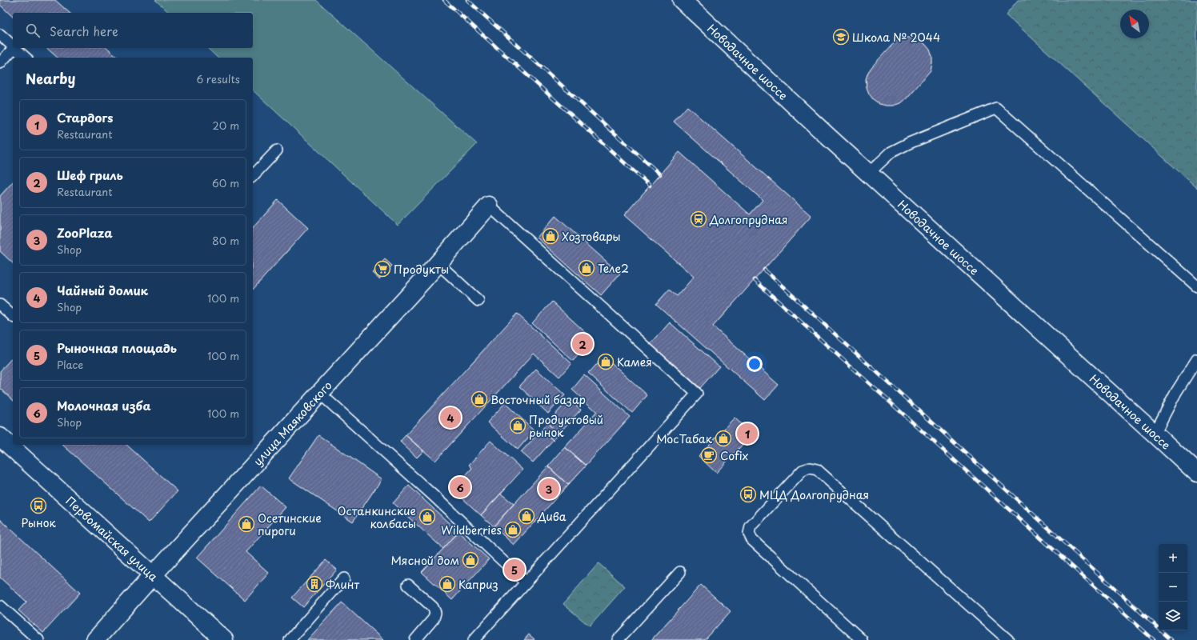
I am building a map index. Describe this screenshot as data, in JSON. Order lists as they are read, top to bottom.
{
  "streets": {
    "street": ["Новодачное шоссе", "улица Маяковского", "Первомайская улица"]
  },
  "crossings": [
    ["улица Маяковского", "Первомайская улица"]
  ],
  "places": {
    "school or university": ["Школа № 2044"],
    "station": ["Долгопрудная"],
    "shop": [
      "Хозтовары",
      "Теле2",
      "Камея",
      "Восточный базар",
      "Продуктовый рынок",
      "МосТабак",
      "Дива",
      "Останкинские колбасы",
      "Осетинские пироги",
      "Wildberries",
      "Мясной дом",
      "Каприз"
    ],
    "supermarket": ["Продукты"],
    "cafe": ["Cofix"],
    "bus stop": ["МЦД Долгопрудная", "Рынок"],
    "building": ["Флинт"]
  },
  "north": "top left",
  "page": {
    "search": "Search here",
    "heading": ["Nearby", "6 results"],
    "list": [
      {
        "mark": "1",
        "name": "Стардогs",
        "note": "Restaurant",
        "value": "20 m"
      },
      {
        "mark": "2",
        "name": "Шеф гриль",
        "note": "Restaurant",
        "value": "60 m"
      },
      {
        "mark": "3",
        "name": "ZooPlaza",
        "note": "Shop",
        "value": "80 m"
      },
      {
        "mark": "4",
        "name": "Чайный домик",
        "note": "Shop",
        "value": "100 m"
      },
      {
        "mark": "5",
        "name": "Рыночная площадь",
        "note": "Place",
        "value": "100 m"
      },
      {
        "mark": "6",
        "name": "Молочная изба",
        "note": "Shop",
        "value": "100 m"
      }
    ],
    "pins": [
      "2",
      "4",
      "1",
      "6",
      "3",
      "5"
    ],
    "map_buttons": ["+", "−"]
  }
}
